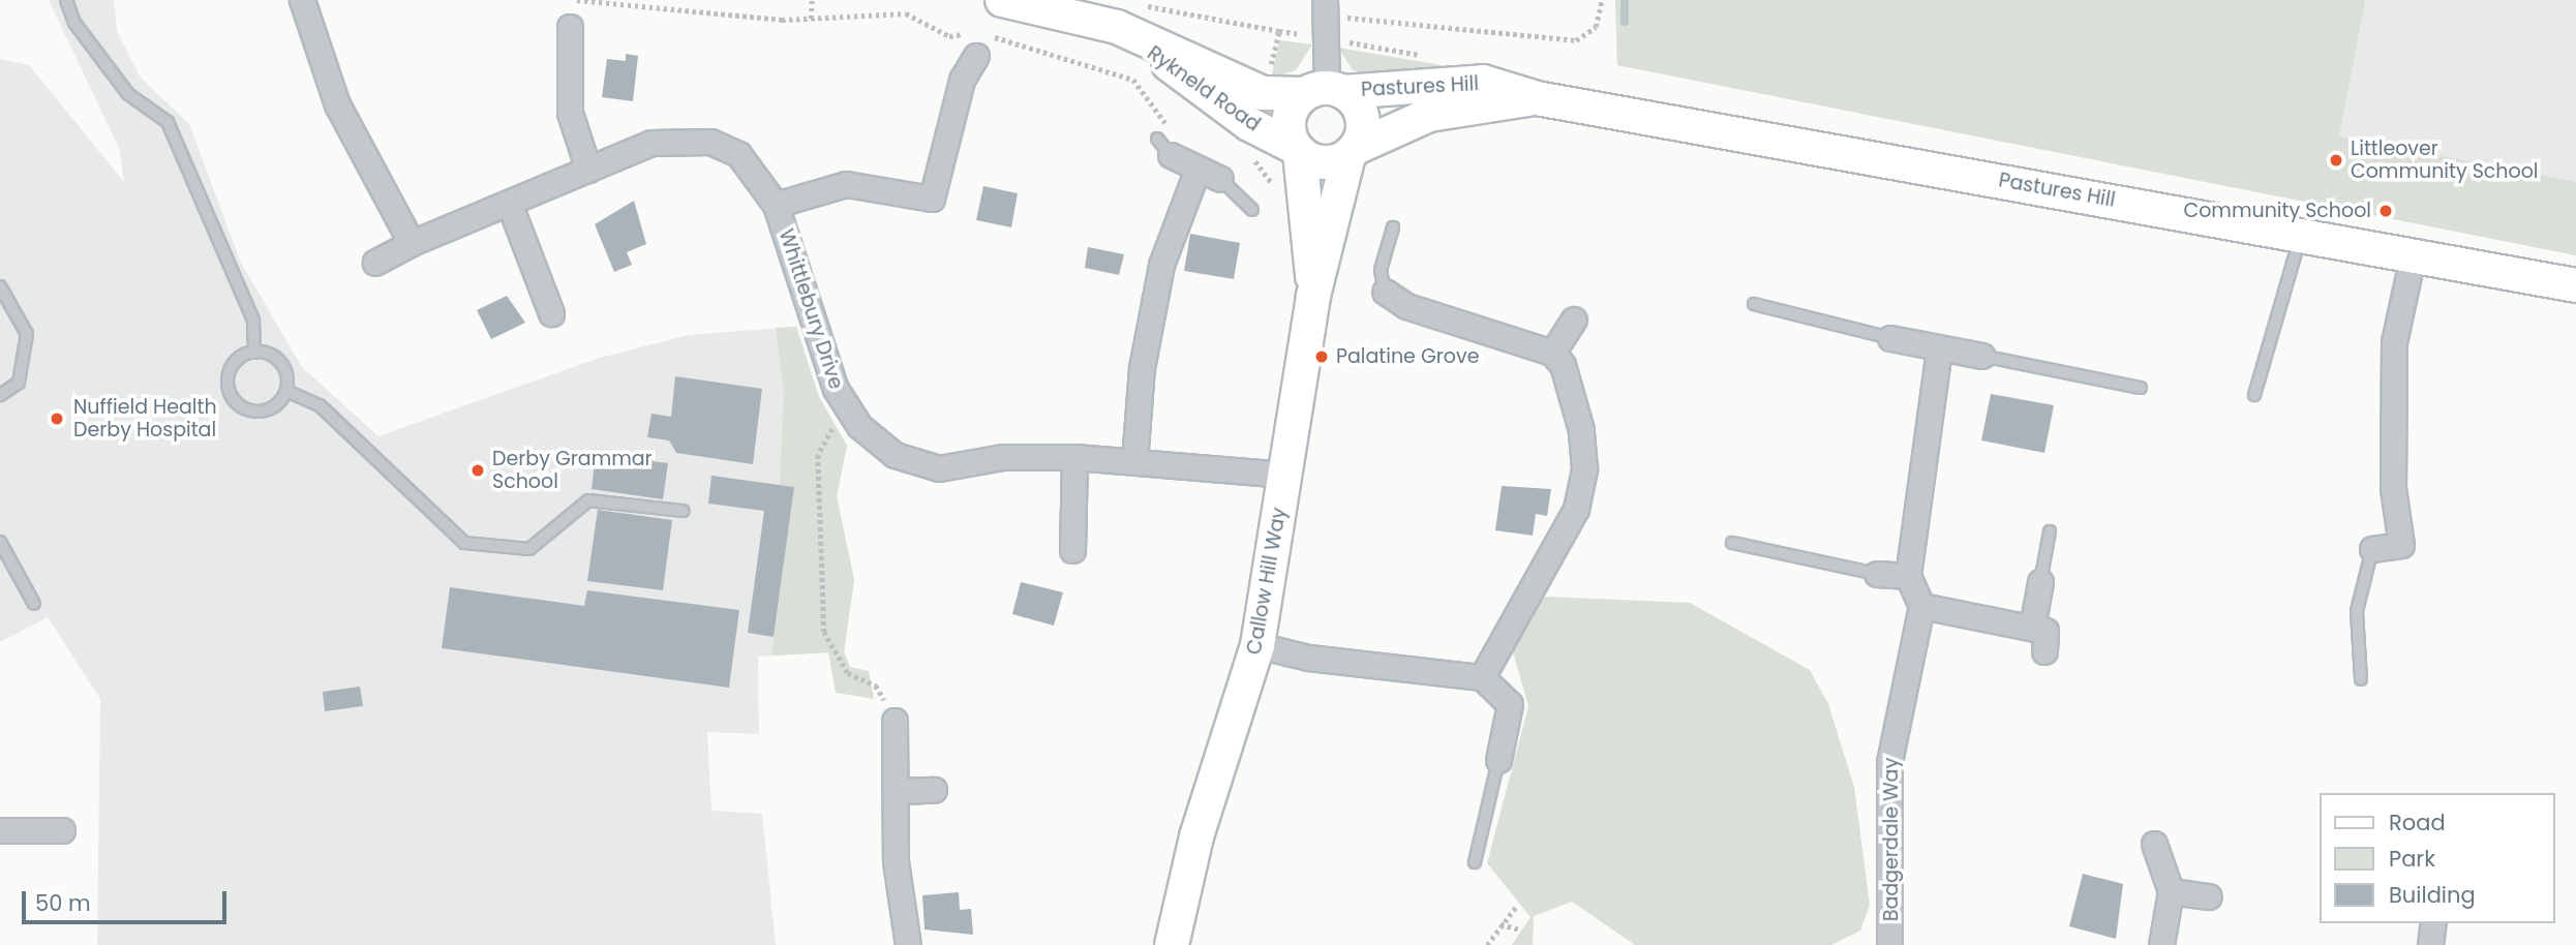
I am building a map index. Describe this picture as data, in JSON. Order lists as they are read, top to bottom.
{
  "streets": {
    "street": [
      "Pastures Hill",
      "Rykneld Road",
      "Whittlebury Drive",
      "Callow Hill Way",
      "Badgerdale Way"
    ]
  },
  "crossings": [
    ["Pastures Hill", "Rykneld Road"],
    ["Pastures Hill", "Callow Hill Way"],
    ["Rykneld Road", "Callow Hill Way"],
    ["Whittlebury Drive", "Callow Hill Way"]
  ],
  "places": [
    "Littleover Community School",
    "Community School",
    "Palatine Grove",
    "Nuffield Health Derby Hospital",
    "Derby Grammar School"
  ],
  "legend": ["Road", "Park", "Building"],
  "scale_bar": "50 m"
}
